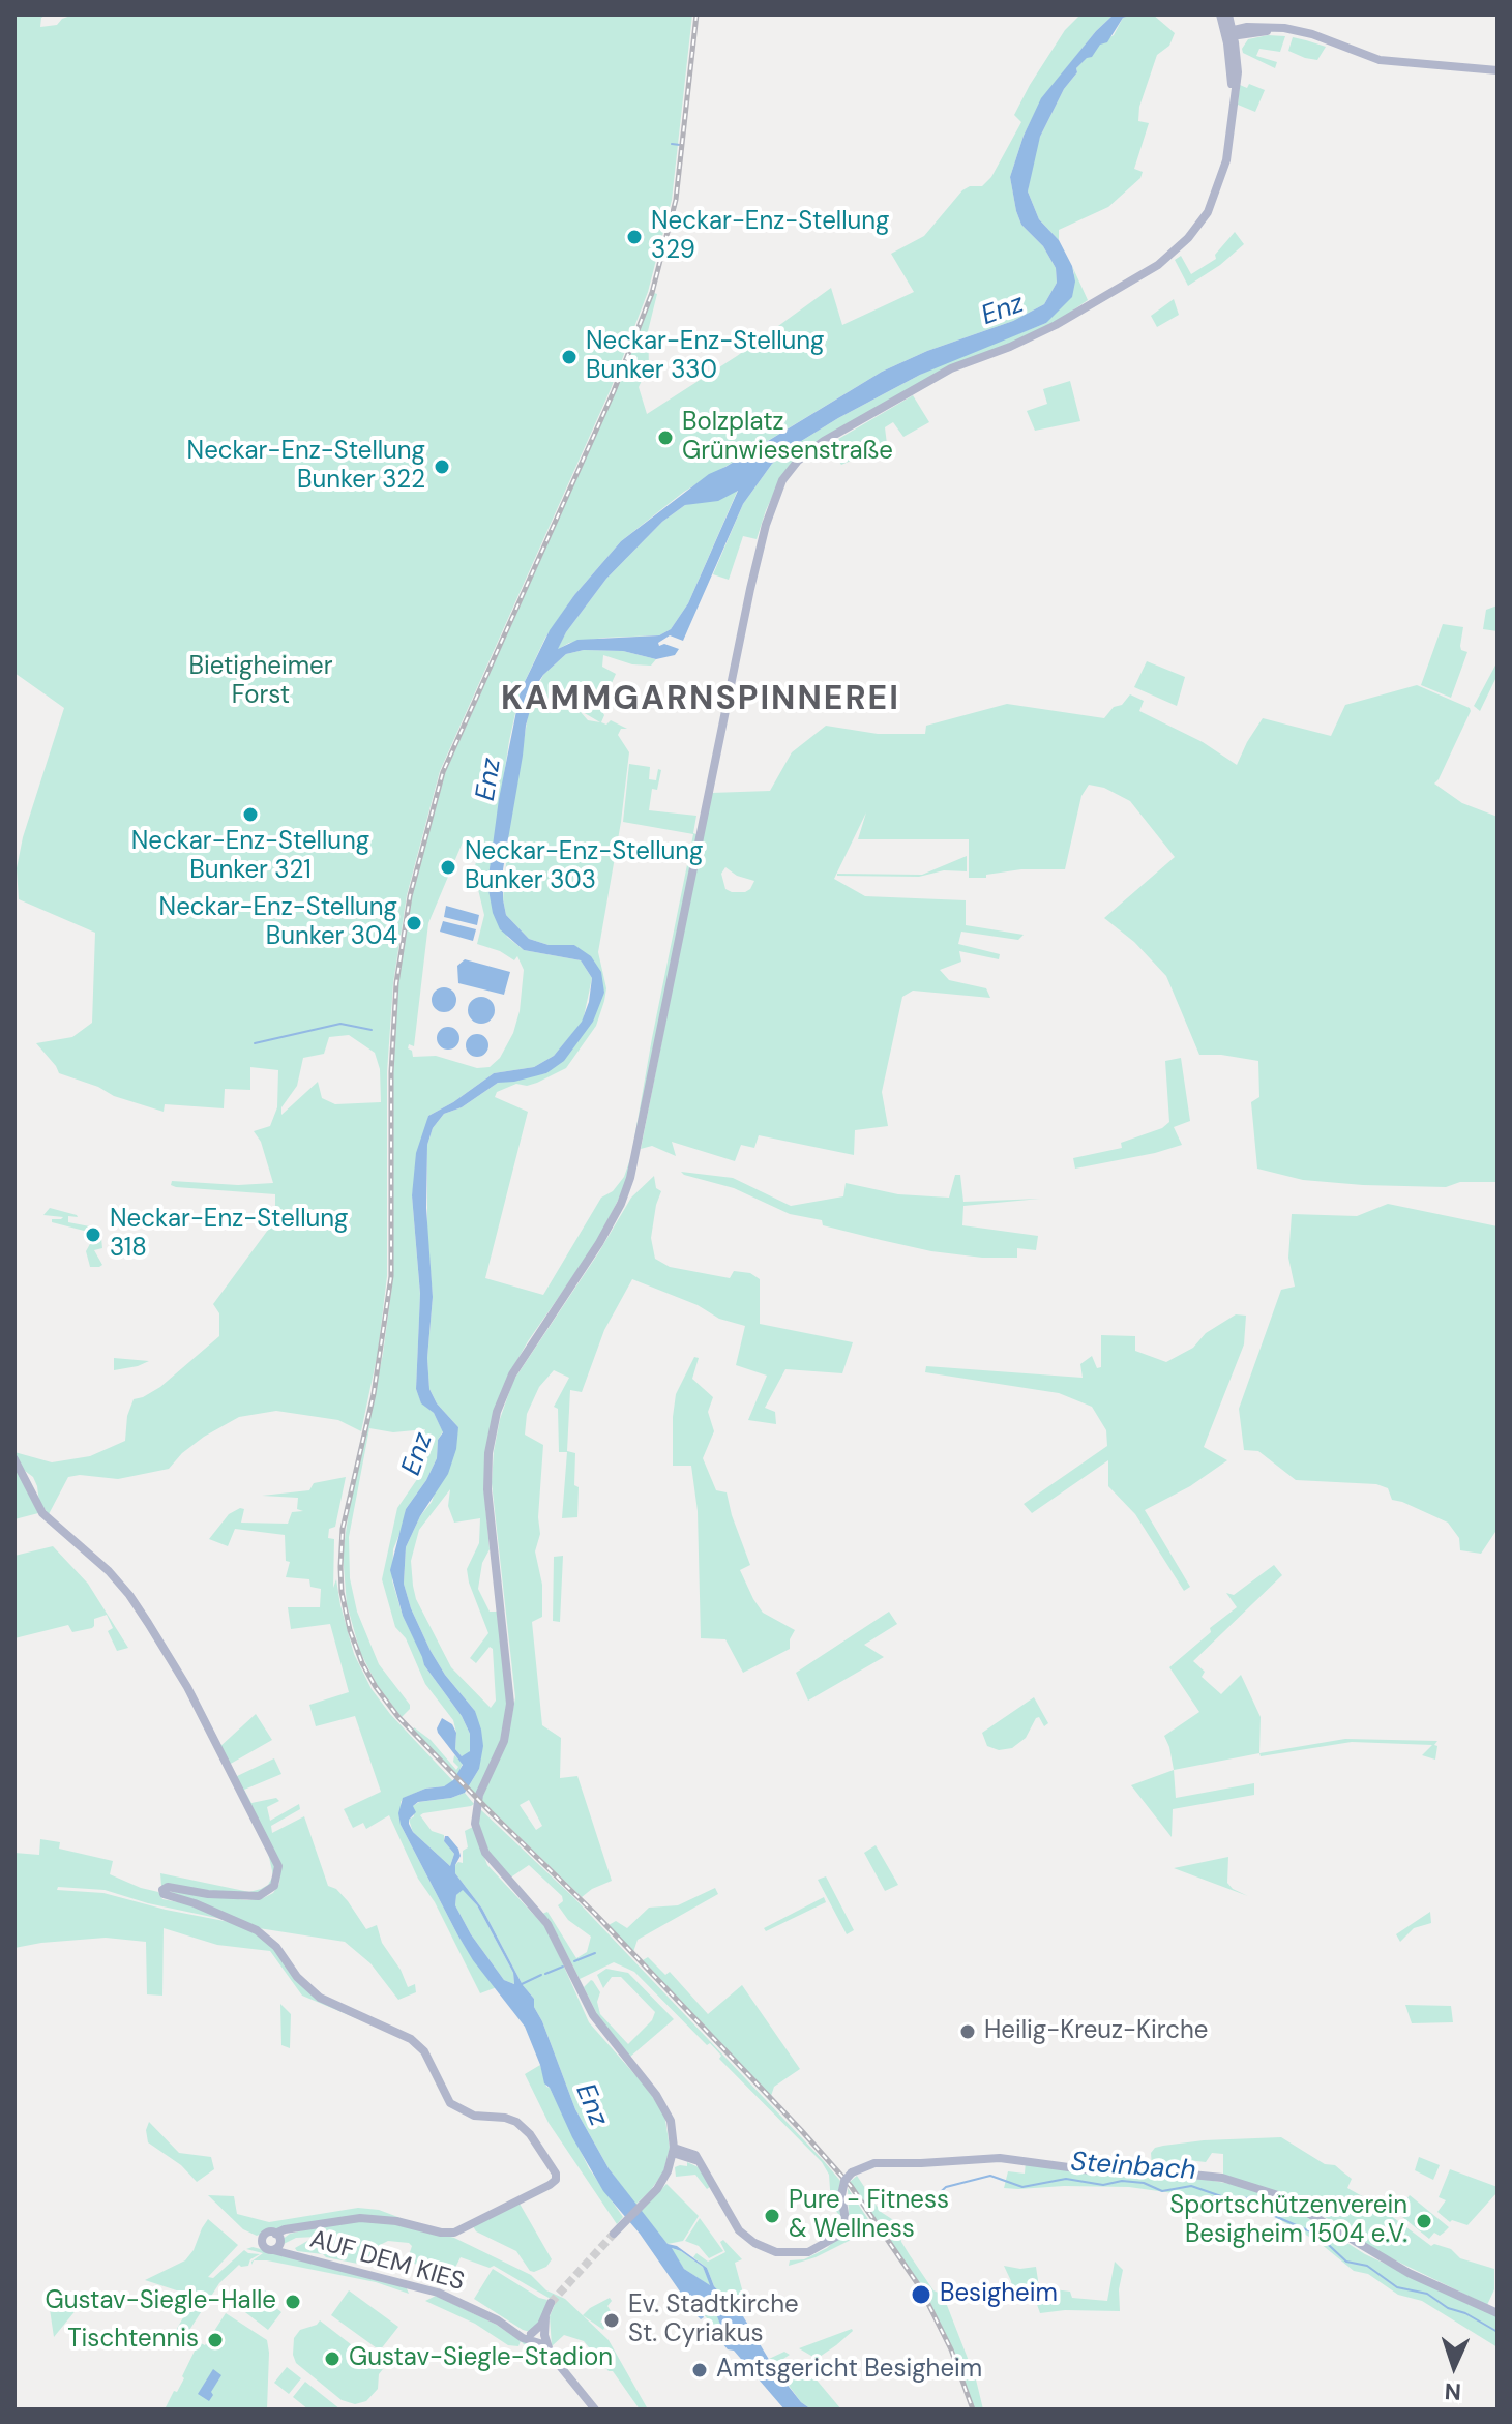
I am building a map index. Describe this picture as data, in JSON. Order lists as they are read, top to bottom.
{
  "streets": {
    "main road": ["AUF DEM KIES"]
  },
  "districts": ["KAMMGARNSPINNEREI"],
  "water": ["Enz", "Steinbach"],
  "parks": ["Bietigheimer Forst"],
  "places": [
    "Neckar-Enz-Stellung 329",
    "Neckar-Enz-Stellung Bunker 330",
    "Bolzplatz Grünwiesenstraße",
    "Neckar-Enz-Stellung Bunker 322",
    "Neckar-Enz-Stellung Bunker 321",
    "Neckar-Enz-Stellung Bunker 303",
    "Neckar-Enz-Stellung Bunker 304",
    "Neckar-Enz-Stellung 318",
    "Heilig-Kreuz-Kirche",
    "Pure - Fitness & Wellness",
    "Sportschützenverein Besigheim 1504 e.V.",
    "Besigheim",
    "Gustav-Siegle-Halle",
    "Ev. Stadtkirche St. Cyriakus",
    "Tischtennis",
    "Gustav-Siegle-Stadion",
    "Amtsgericht Besigheim"
  ],
  "north": "bottom"
}
